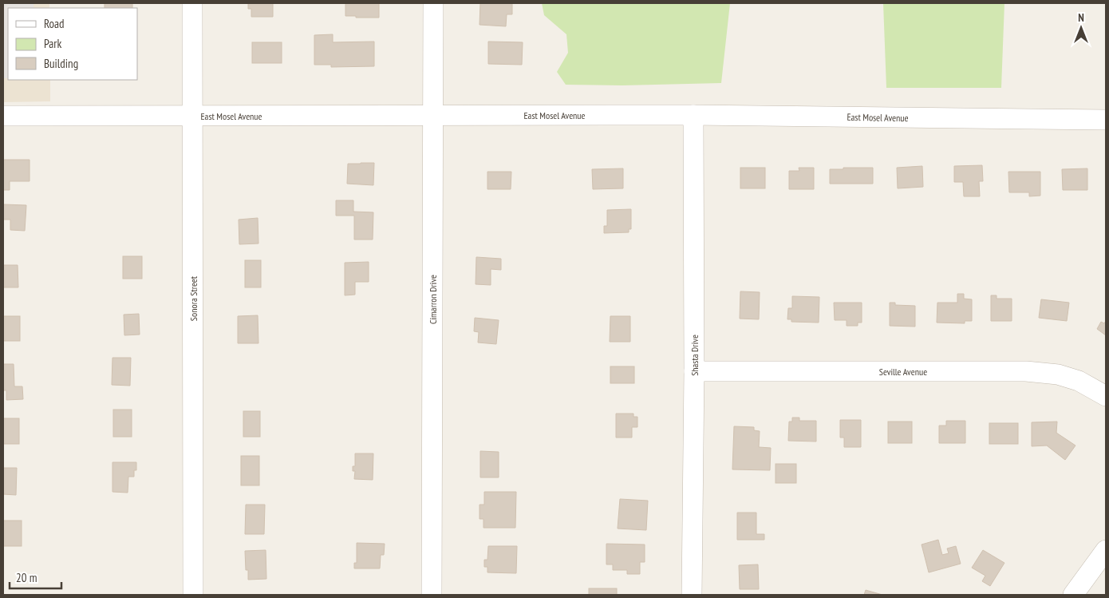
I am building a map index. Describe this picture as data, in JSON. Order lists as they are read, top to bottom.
{
  "streets": {
    "street": [
      "East Mosel Avenue",
      "Sonora Street",
      "Cimarron Drive",
      "Shasta Drive",
      "Seville Avenue"
    ]
  },
  "crossings": [
    ["East Mosel Avenue", "Sonora Street"],
    ["East Mosel Avenue", "Cimarron Drive"],
    ["East Mosel Avenue", "Shasta Drive"],
    ["Shasta Drive", "Seville Avenue"]
  ],
  "legend": ["Road", "Park", "Building"],
  "scale_bar": "20 m",
  "north": "top"
}
